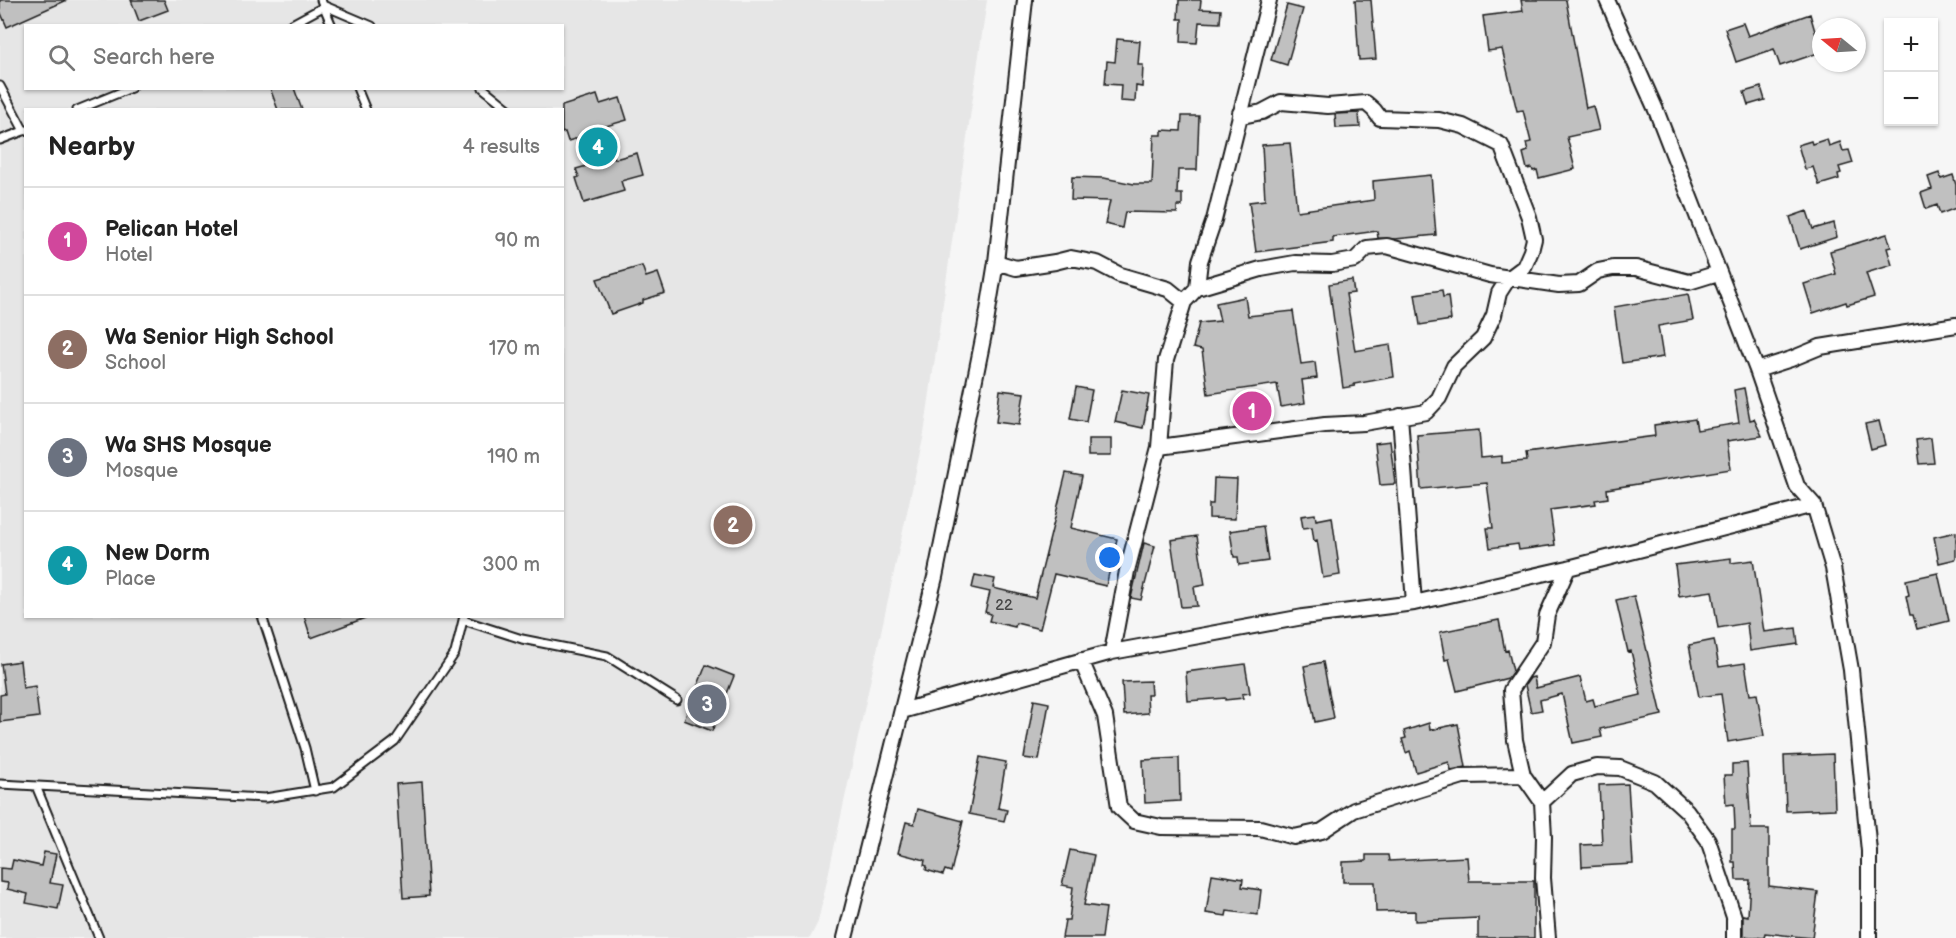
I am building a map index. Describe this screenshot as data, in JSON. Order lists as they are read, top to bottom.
{
  "house_numbers": ["22"],
  "north": "left",
  "page": {
    "map_buttons": ["+", "−"],
    "search": "Search here",
    "heading": ["Nearby", "4 results"],
    "pins": [
      "4",
      "1",
      "2",
      "3"
    ],
    "list": [
      {
        "mark": "1",
        "name": "Pelican Hotel",
        "note": "Hotel",
        "value": "90 m"
      },
      {
        "mark": "2",
        "name": "Wa Senior High School",
        "note": "School",
        "value": "170 m"
      },
      {
        "mark": "3",
        "name": "Wa SHS Mosque",
        "note": "Mosque",
        "value": "190 m"
      },
      {
        "mark": "4",
        "name": "New Dorm",
        "note": "Place",
        "value": "300 m"
      }
    ]
  }
}
